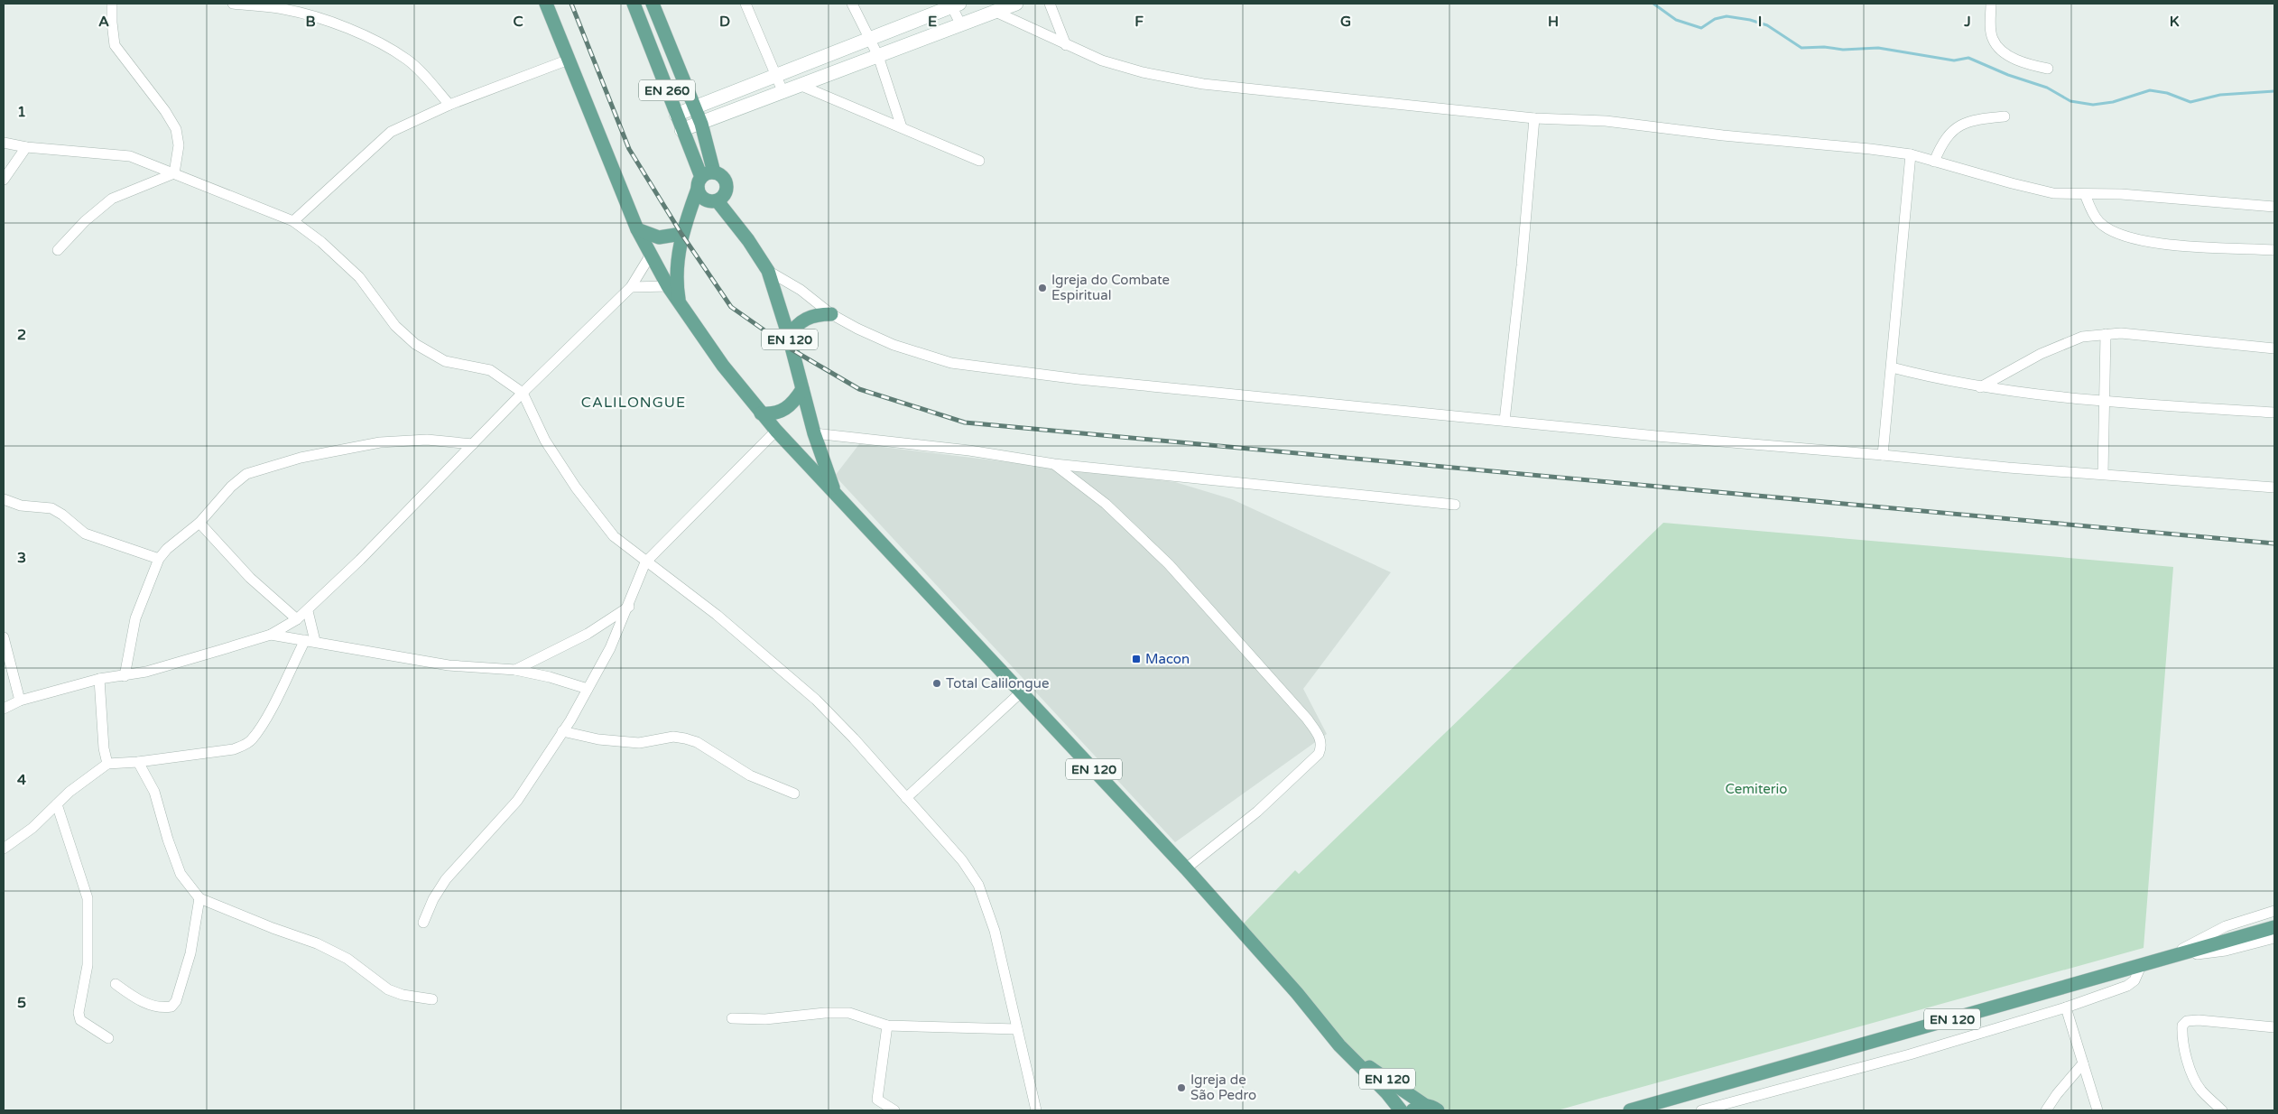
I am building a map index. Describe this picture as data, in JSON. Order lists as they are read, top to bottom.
{
  "streets": {
    "main road": ["EN 260", "EN 120"]
  },
  "crossings": [
    ["EN 260", "EN 120"]
  ],
  "districts": ["CALILONGUE"],
  "parks": ["Cemiterio"],
  "places": {
    "other": ["Igreja do Combate Espiritual", "Total Calilongue", "Igreja de São Pedro"],
    "transit": ["Macon"]
  },
  "grid": {
    "columns": [
      "A",
      "B",
      "C",
      "D",
      "E",
      "F",
      "G",
      "H",
      "I",
      "J",
      "K"
    ],
    "rows": [
      "1",
      "2",
      "3",
      "4",
      "5"
    ]
  }
}
